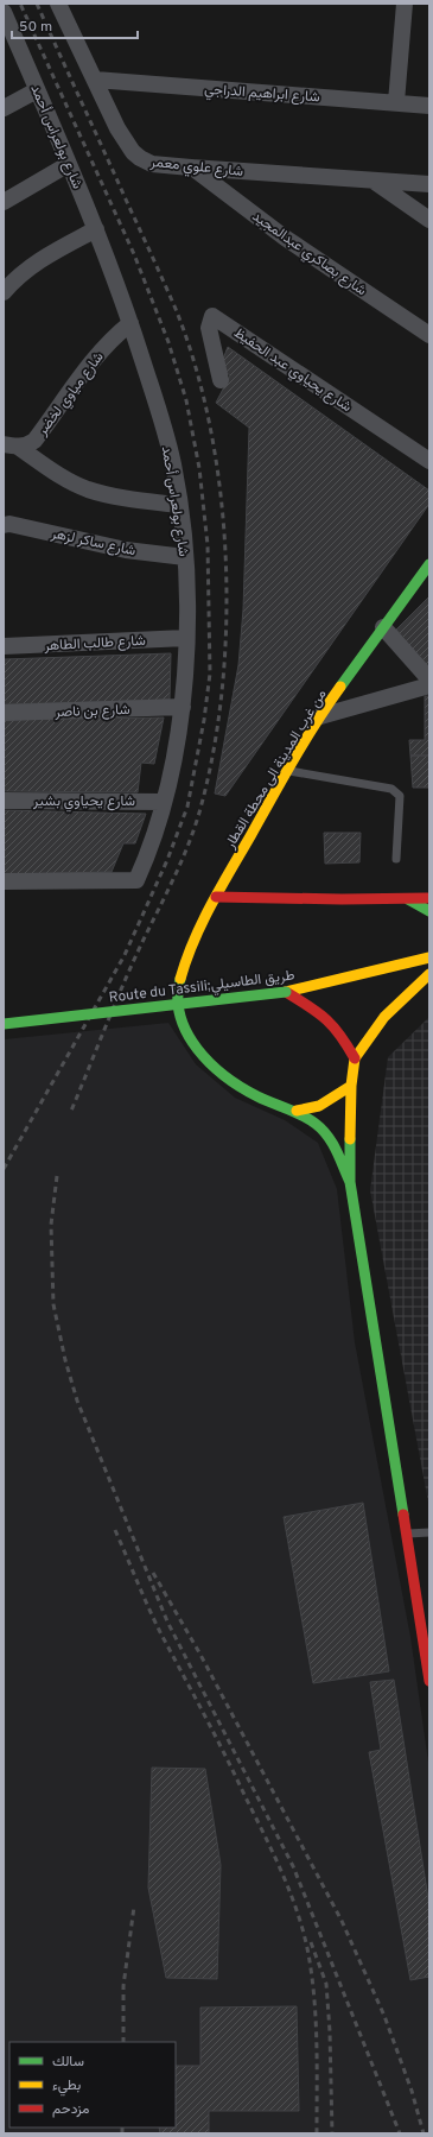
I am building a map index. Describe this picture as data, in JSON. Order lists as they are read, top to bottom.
{
  "streets": {
    "street": [
      "شارع ابراهيم الدراجي",
      "شارع بولعراس أحمد",
      "شارع علوي معمر",
      "شارع بصاكري عبدالمجيد",
      "شارع يحياوي عبد الحفيظ",
      "شارع مياوي لخضر",
      "شارع ساكر لزهر",
      "شارع طالب الطاهر",
      "شارع بن ناصر",
      "من غرب المدينة الى محطة القطار",
      "شارع يحياوي بشير",
      "Route du Tassili;طريق الطاسيلي"
    ]
  },
  "crossings": [
    ["شارع ابراهيم الدراجي", "شارع علوي معمر"],
    ["شارع بولعراس أحمد", "شارع مياوي لخضر"],
    ["شارع بولعراس أحمد", "شارع ساكر لزهر"],
    ["شارع بولعراس أحمد", "شارع طالب الطاهر"],
    ["شارع بولعراس أحمد", "شارع بن ناصر"],
    ["شارع بولعراس أحمد", "شارع يحياوي بشير"],
    ["شارع علوي معمر", "شارع بصاكري عبدالمجيد"]
  ],
  "legend": ["سالك", "بطيء", "مزدحم"],
  "scale_bar": "50 m"
}
